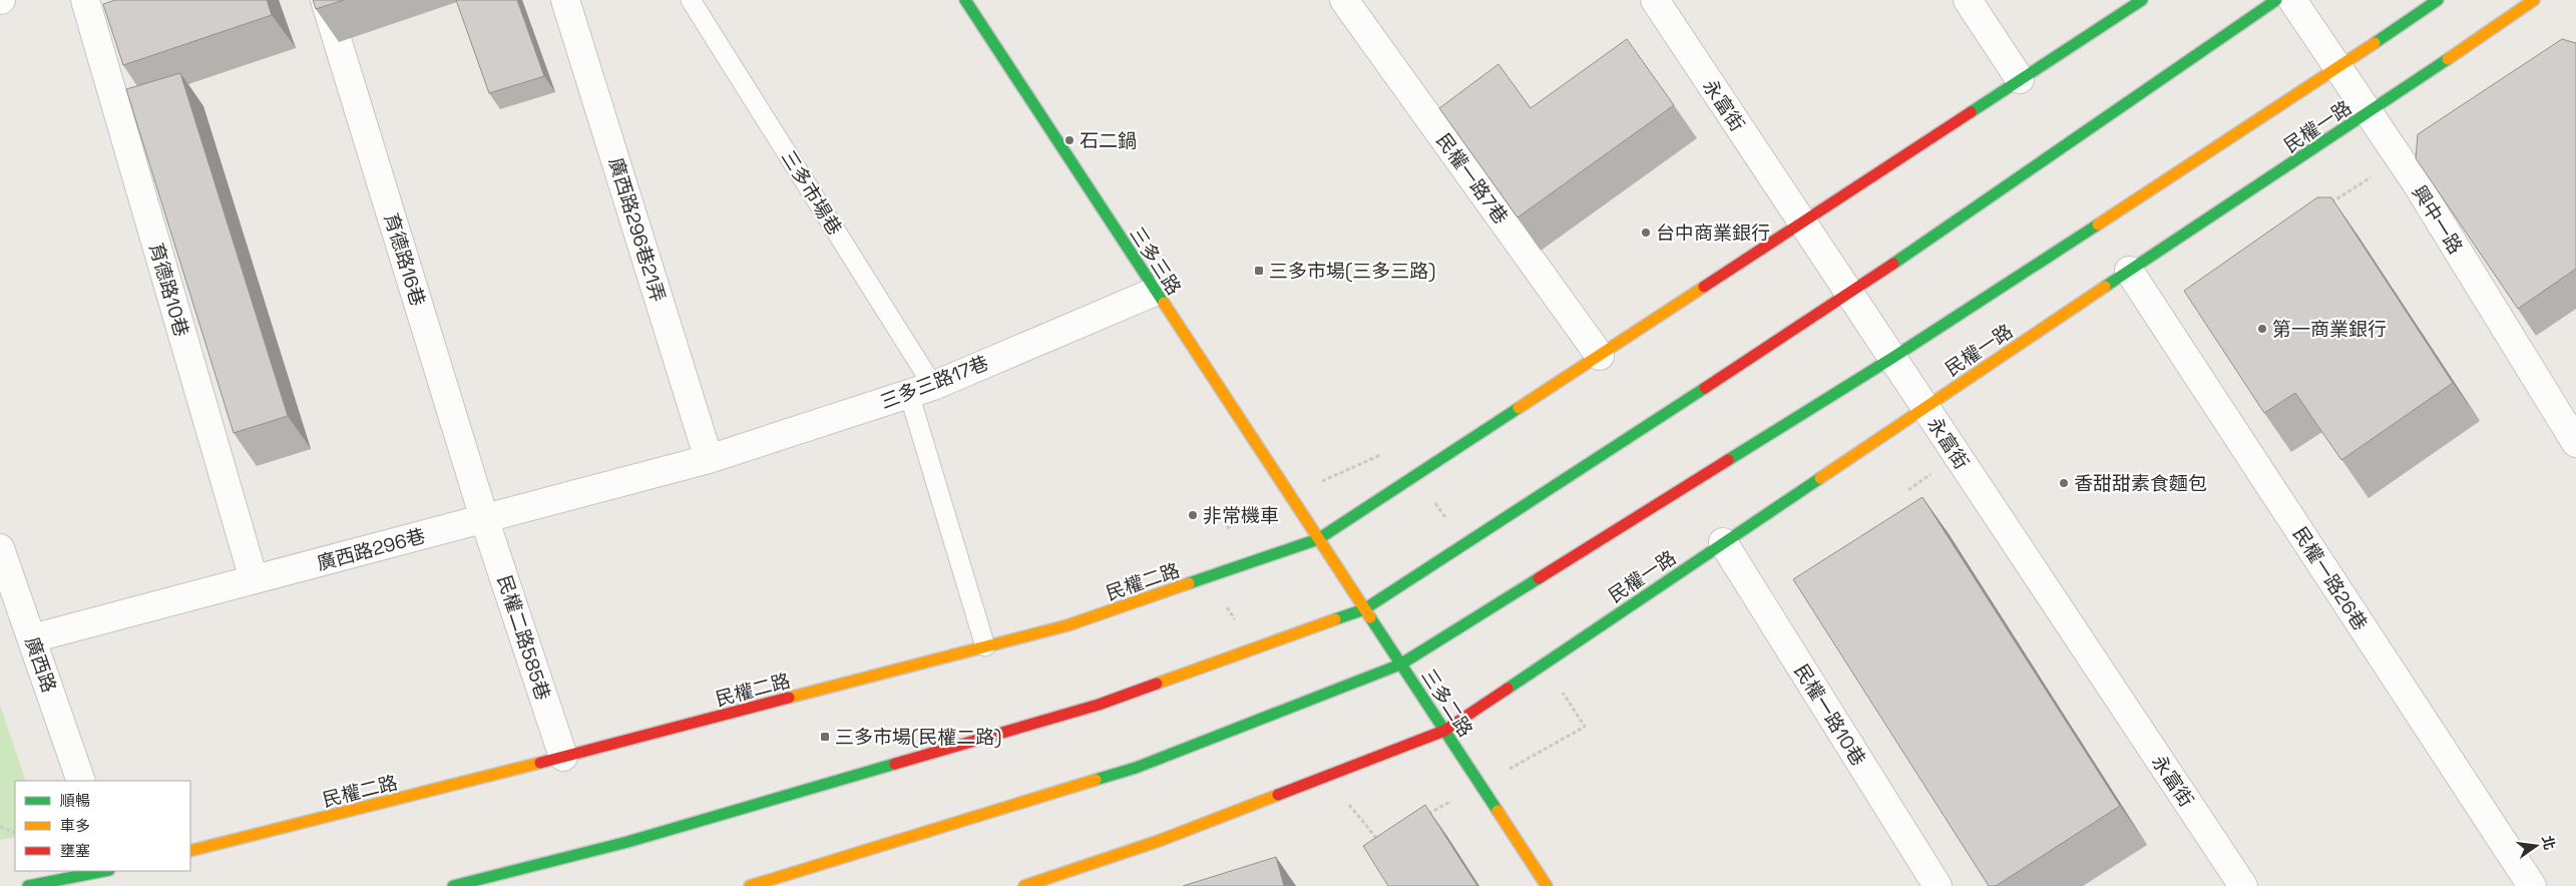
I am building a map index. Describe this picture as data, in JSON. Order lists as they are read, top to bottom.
{
  "streets": {
    "street": [
      "永富街",
      "民權一路",
      "民權一路7巷",
      "興中一路",
      "廣西路296巷21弄",
      "育德路16巷",
      "三多三路",
      "育德路10巷",
      "三多三路17巷",
      "廣西路296巷",
      "民權一路26巷",
      "民權二路",
      "民權二路585巷",
      "廣西路",
      "三多二路",
      "民權一路10巷"
    ],
    "lane": ["三多市場巷"]
  },
  "crossings": [
    ["永富街", "民權一路"],
    ["民權一路", "興中一路"],
    ["民權一路", "民權一路26巷"],
    ["民權一路", "三多二路"],
    ["民權一路", "民權一路10巷"],
    ["三多市場巷", "三多三路17巷"],
    ["三多市場巷", "民權二路"],
    ["廣西路296巷21弄", "三多三路17巷"],
    ["廣西路296巷21弄", "廣西路296巷"],
    ["育德路16巷", "廣西路296巷"],
    ["育德路16巷", "民權二路585巷"],
    ["三多三路", "三多三路17巷"],
    ["三多三路", "民權二路"],
    ["三多三路", "三多二路"],
    ["育德路10巷", "廣西路296巷"],
    ["三多三路17巷", "廣西路296巷"],
    ["廣西路296巷", "民權二路585巷"],
    ["廣西路296巷", "廣西路"],
    ["民權二路", "民權二路585巷"],
    ["民權二路", "三多二路"]
  ],
  "places": {
    "other": [
      "石二鍋",
      "台中商業銀行",
      "第一商業銀行",
      "香甜甜素食麵包",
      "非常機車"
    ],
    "transit": ["三多市場(三多三路)", "三多市場(民權二路)"]
  },
  "legend": ["順暢", "車多", "壅塞"],
  "north": "right"
}
